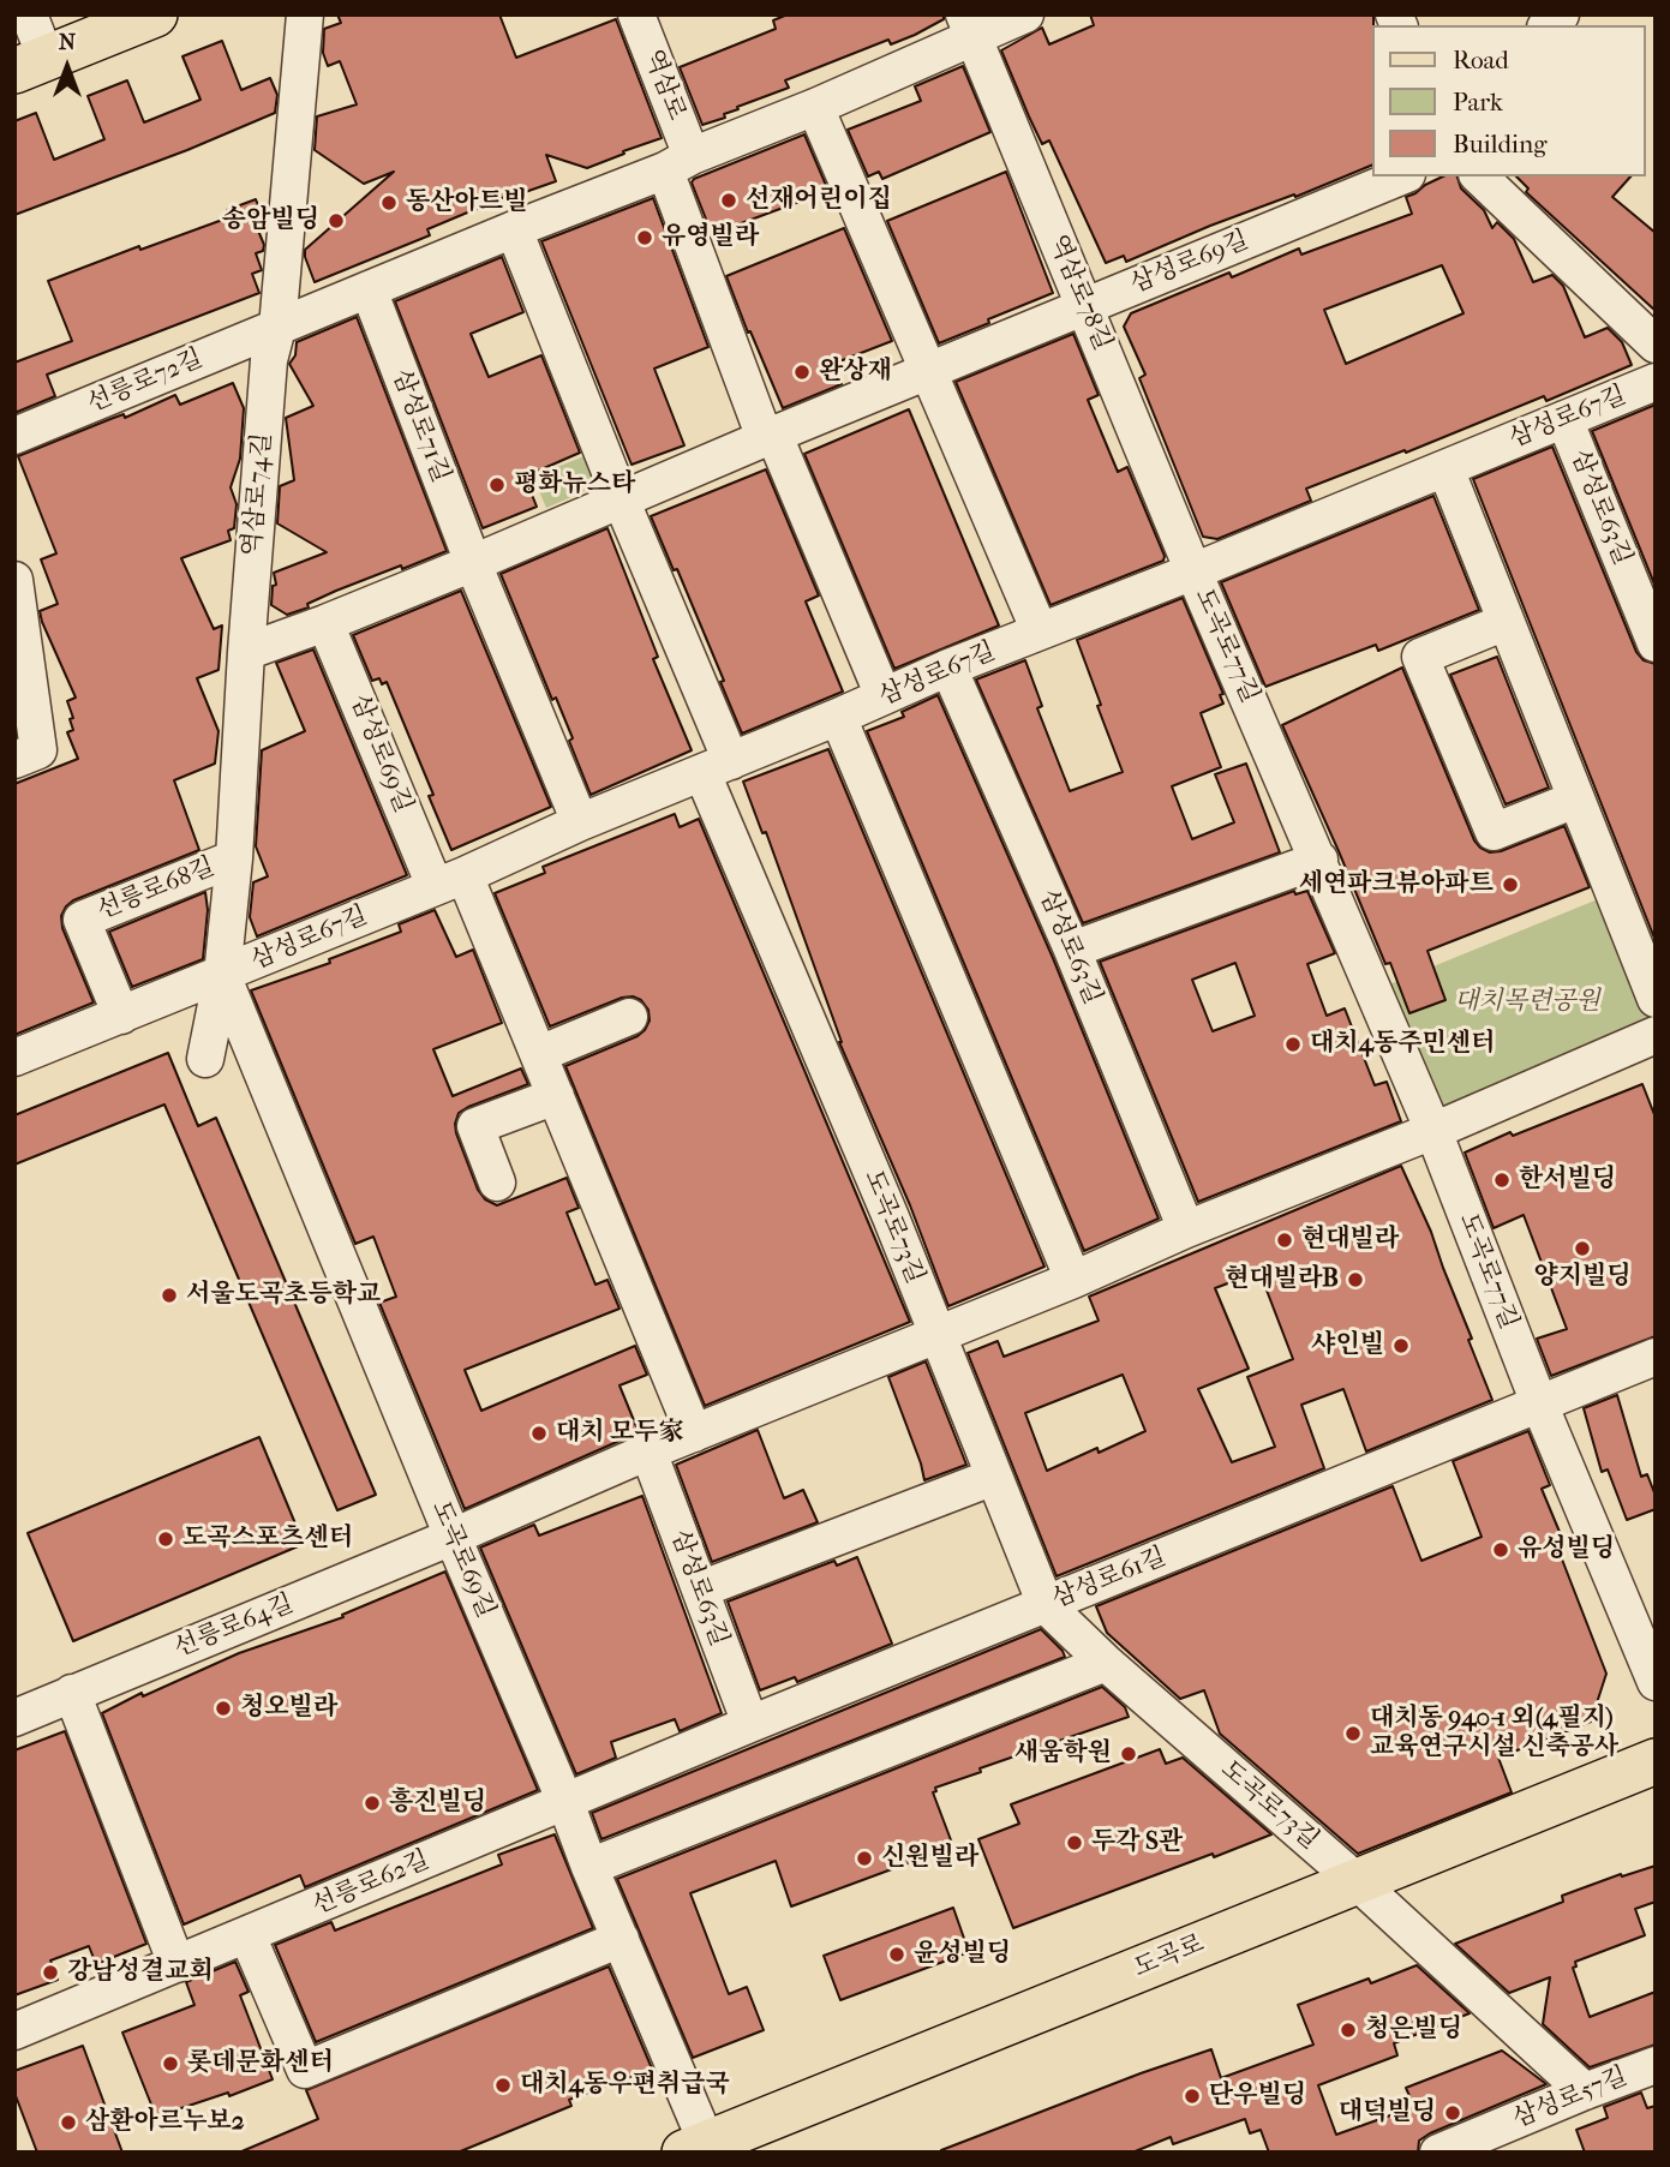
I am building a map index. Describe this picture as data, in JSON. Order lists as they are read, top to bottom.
{
  "streets": {
    "main road": ["도곡로"],
    "street": [
      "역삼로",
      "삼성로69길",
      "역삼로78길",
      "선릉로72길",
      "삼성로67길",
      "삼성로71길",
      "역삼로74길",
      "삼성로63길",
      "도곡로77길",
      "선릉로68길",
      "도곡로73길",
      "도곡로69길",
      "삼성로61길",
      "선릉로64길",
      "선릉로62길",
      "삼성로57길"
    ]
  },
  "crossings": [
    ["삼성로69길", "역삼로78길"],
    ["삼성로69길", "삼성로67길"],
    ["삼성로69길", "삼성로71길"],
    ["삼성로69길", "역삼로74길"],
    ["역삼로78길", "삼성로67길"],
    ["역삼로78길", "도곡로77길"],
    ["선릉로72길", "역삼로74길"],
    ["삼성로67길", "역삼로74길"],
    ["삼성로67길", "삼성로63길"],
    ["삼성로67길", "도곡로77길"],
    ["삼성로67길", "도곡로73길"],
    ["삼성로67길", "도곡로69길"],
    ["역삼로74길", "선릉로68길"],
    ["역삼로74길", "도곡로69길"],
    ["삼성로63길", "삼성로61길"],
    ["도곡로77길", "삼성로61길"],
    ["도곡로73길", "삼성로61길"],
    ["도곡로73길", "도곡로"],
    ["도곡로73길", "삼성로57길"],
    ["도곡로69길", "삼성로61길"],
    ["도곡로69길", "선릉로64길"],
    ["도곡로69길", "선릉로62길"],
    ["도곡로69길", "도곡로"],
    ["삼성로61길", "선릉로62길"]
  ],
  "parks": ["대치목련공원"],
  "places": [
    "선재어린이집",
    "동산아트빌",
    "송암빌딩",
    "유영빌라",
    "완상재",
    "평화뉴스타",
    "세연파크뷰아파트",
    "대치4동주민센터",
    "한서빌딩",
    "현대빌라",
    "양지빌딩",
    "현대빌라B",
    "서울도곡초등학교",
    "샤인빌",
    "대치 모두家",
    "도곡스포츠센터",
    "유성빌딩",
    "청오빌라",
    "대치동 940-1 외(4필지) 교육연구시설 신축공사",
    "새움학원",
    "흥진빌딩",
    "두각 S관",
    "신원빌라",
    "윤성빌딩",
    "강남성결교회",
    "청은빌딩",
    "롯데문화센터",
    "대치4동우편취급국",
    "단우빌딩",
    "대덕빌딩",
    "삼환아르누보2"
  ],
  "legend": ["Road", "Park", "Building"],
  "north": "top"
}
